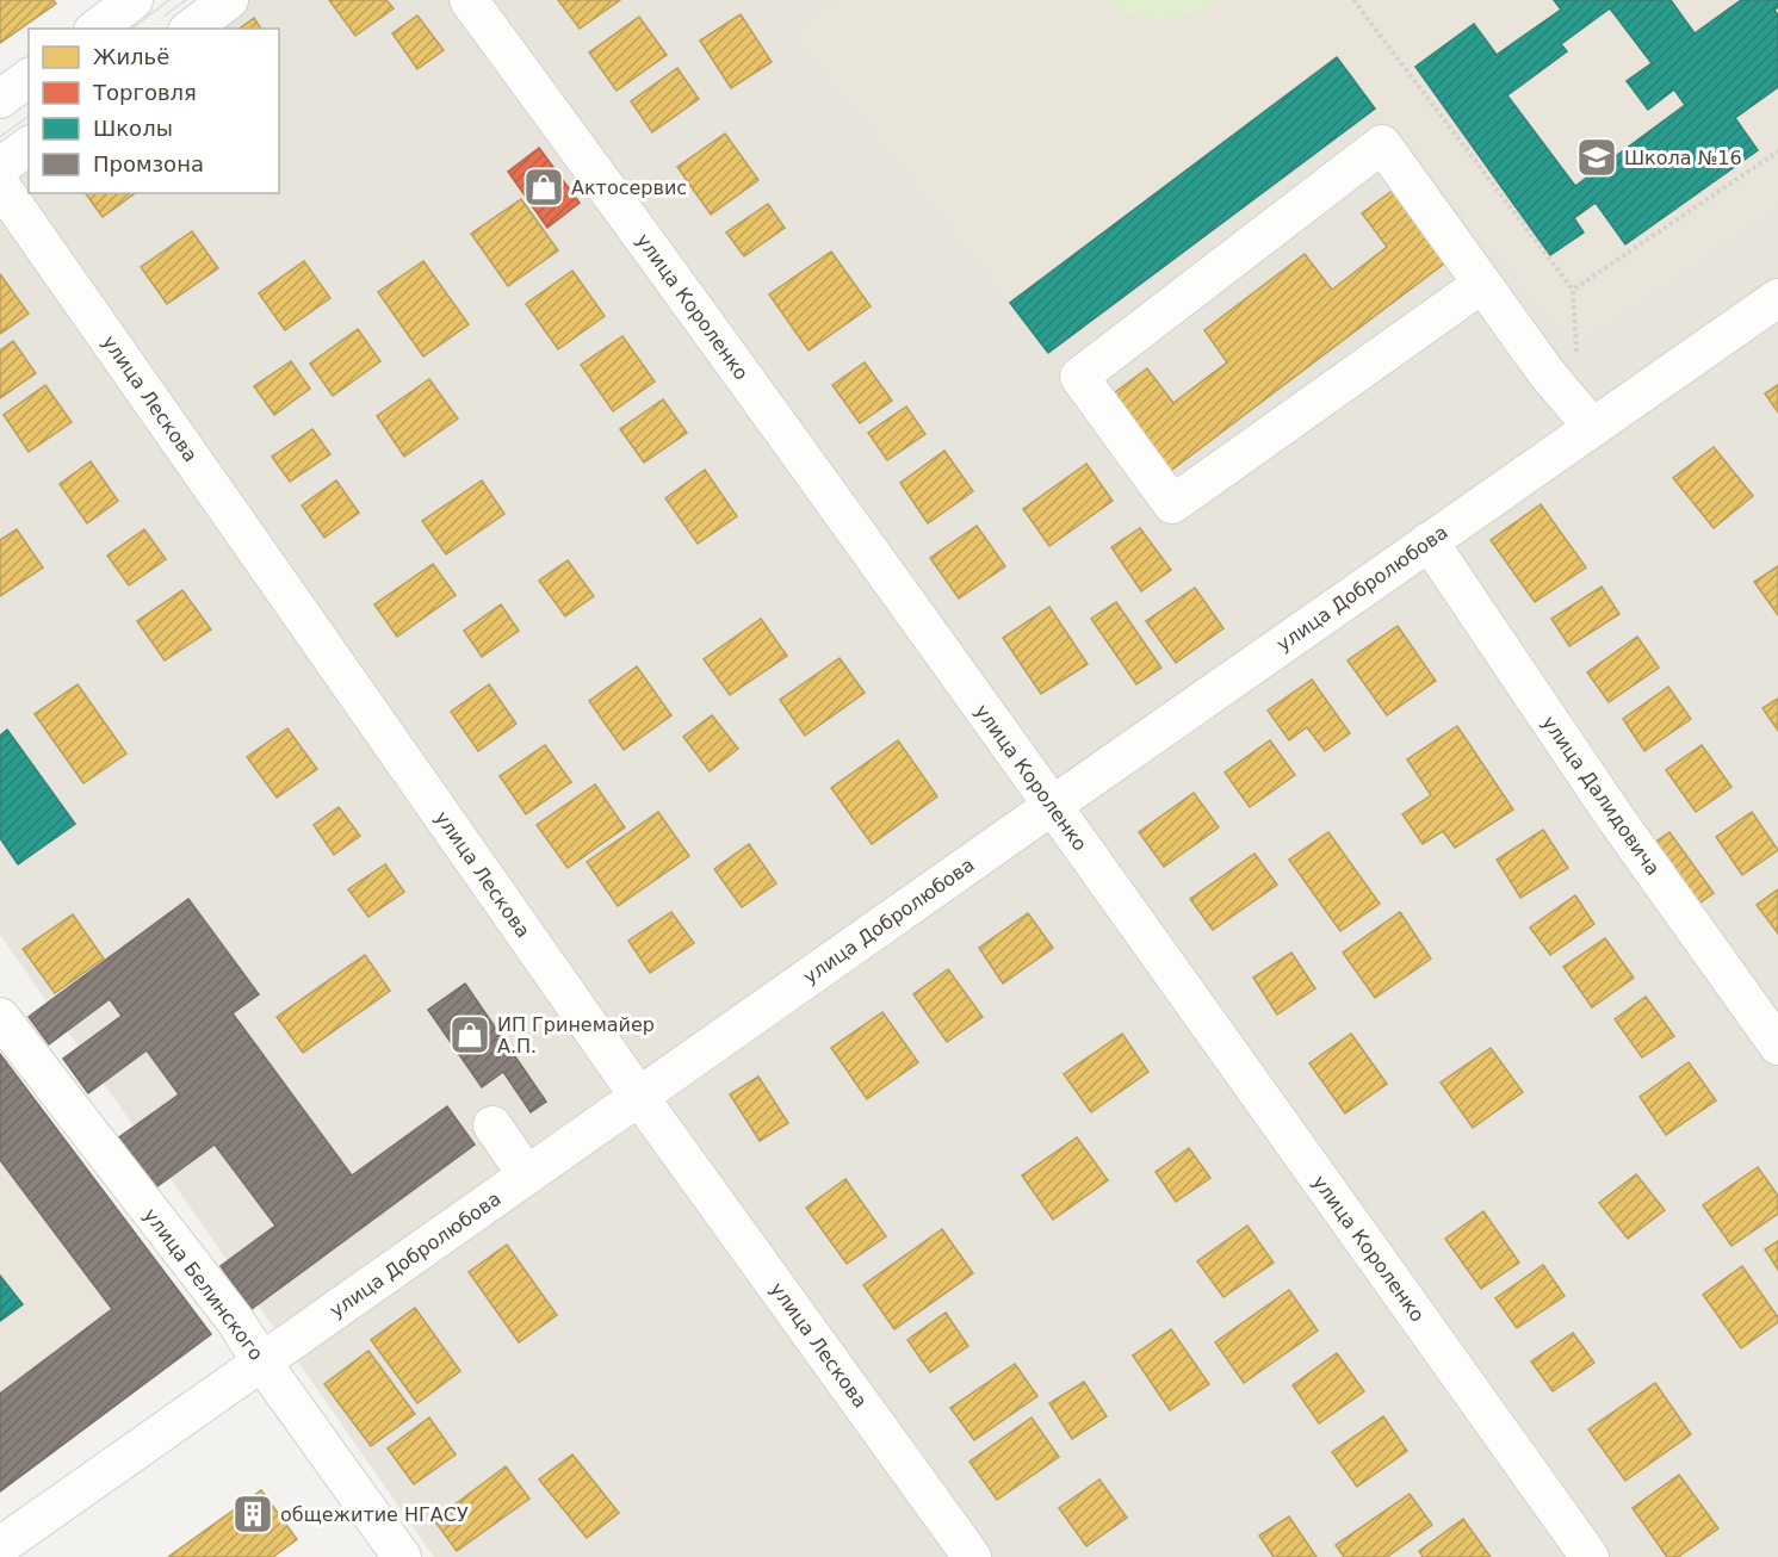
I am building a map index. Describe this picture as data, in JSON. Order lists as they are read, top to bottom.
{
  "streets": {
    "street": [
      "улица Короленко",
      "улица Лескова",
      "улица Добролюбова",
      "улица Далидовича",
      "улица Белинского"
    ]
  },
  "crossings": [
    ["улица Короленко", "улица Добролюбова"],
    ["улица Лескова", "улица Добролюбова"],
    ["улица Добролюбова", "улица Далидовича"],
    ["улица Добролюбова", "улица Белинского"]
  ],
  "places": {
    "school or university": ["Школа №16"],
    "shop": ["Актосервис", "ИП Гринемайер А.П."],
    "building": ["общежитие НГАСУ"]
  },
  "legend": [
    "Жильё",
    "Торговля",
    "Школы",
    "Промзона"
  ]
}
